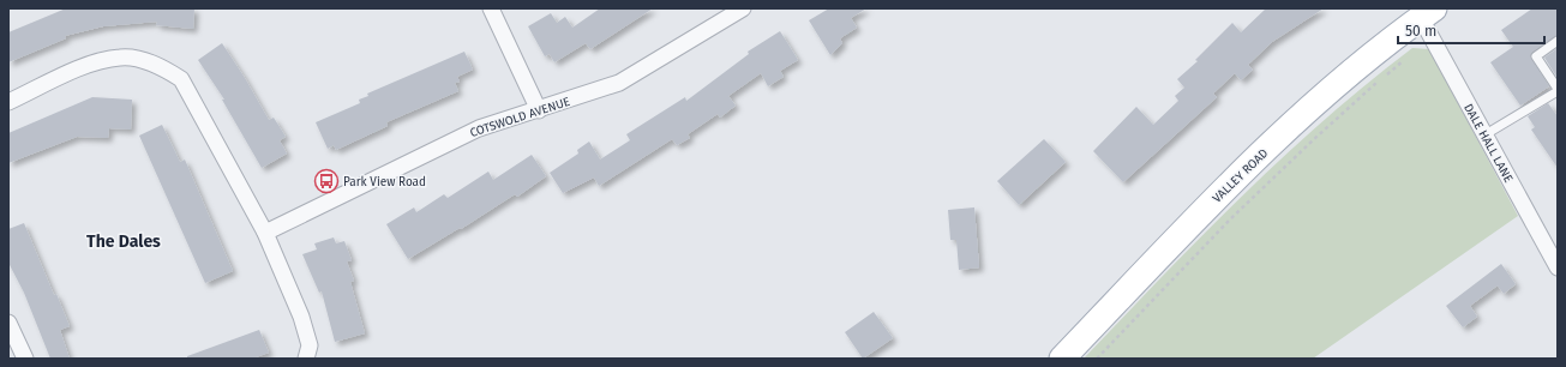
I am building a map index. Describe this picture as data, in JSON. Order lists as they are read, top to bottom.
{
  "streets": {
    "main road": ["VALLEY ROAD"],
    "street": ["COTSWOLD AVENUE", "DALE HALL LANE"]
  },
  "crossings": [
    ["DALE HALL LANE", "VALLEY ROAD"]
  ],
  "districts": ["The Dales"],
  "places": {
    "bus stop": ["Park View Road"]
  },
  "scale_bar": "50 m"
}
